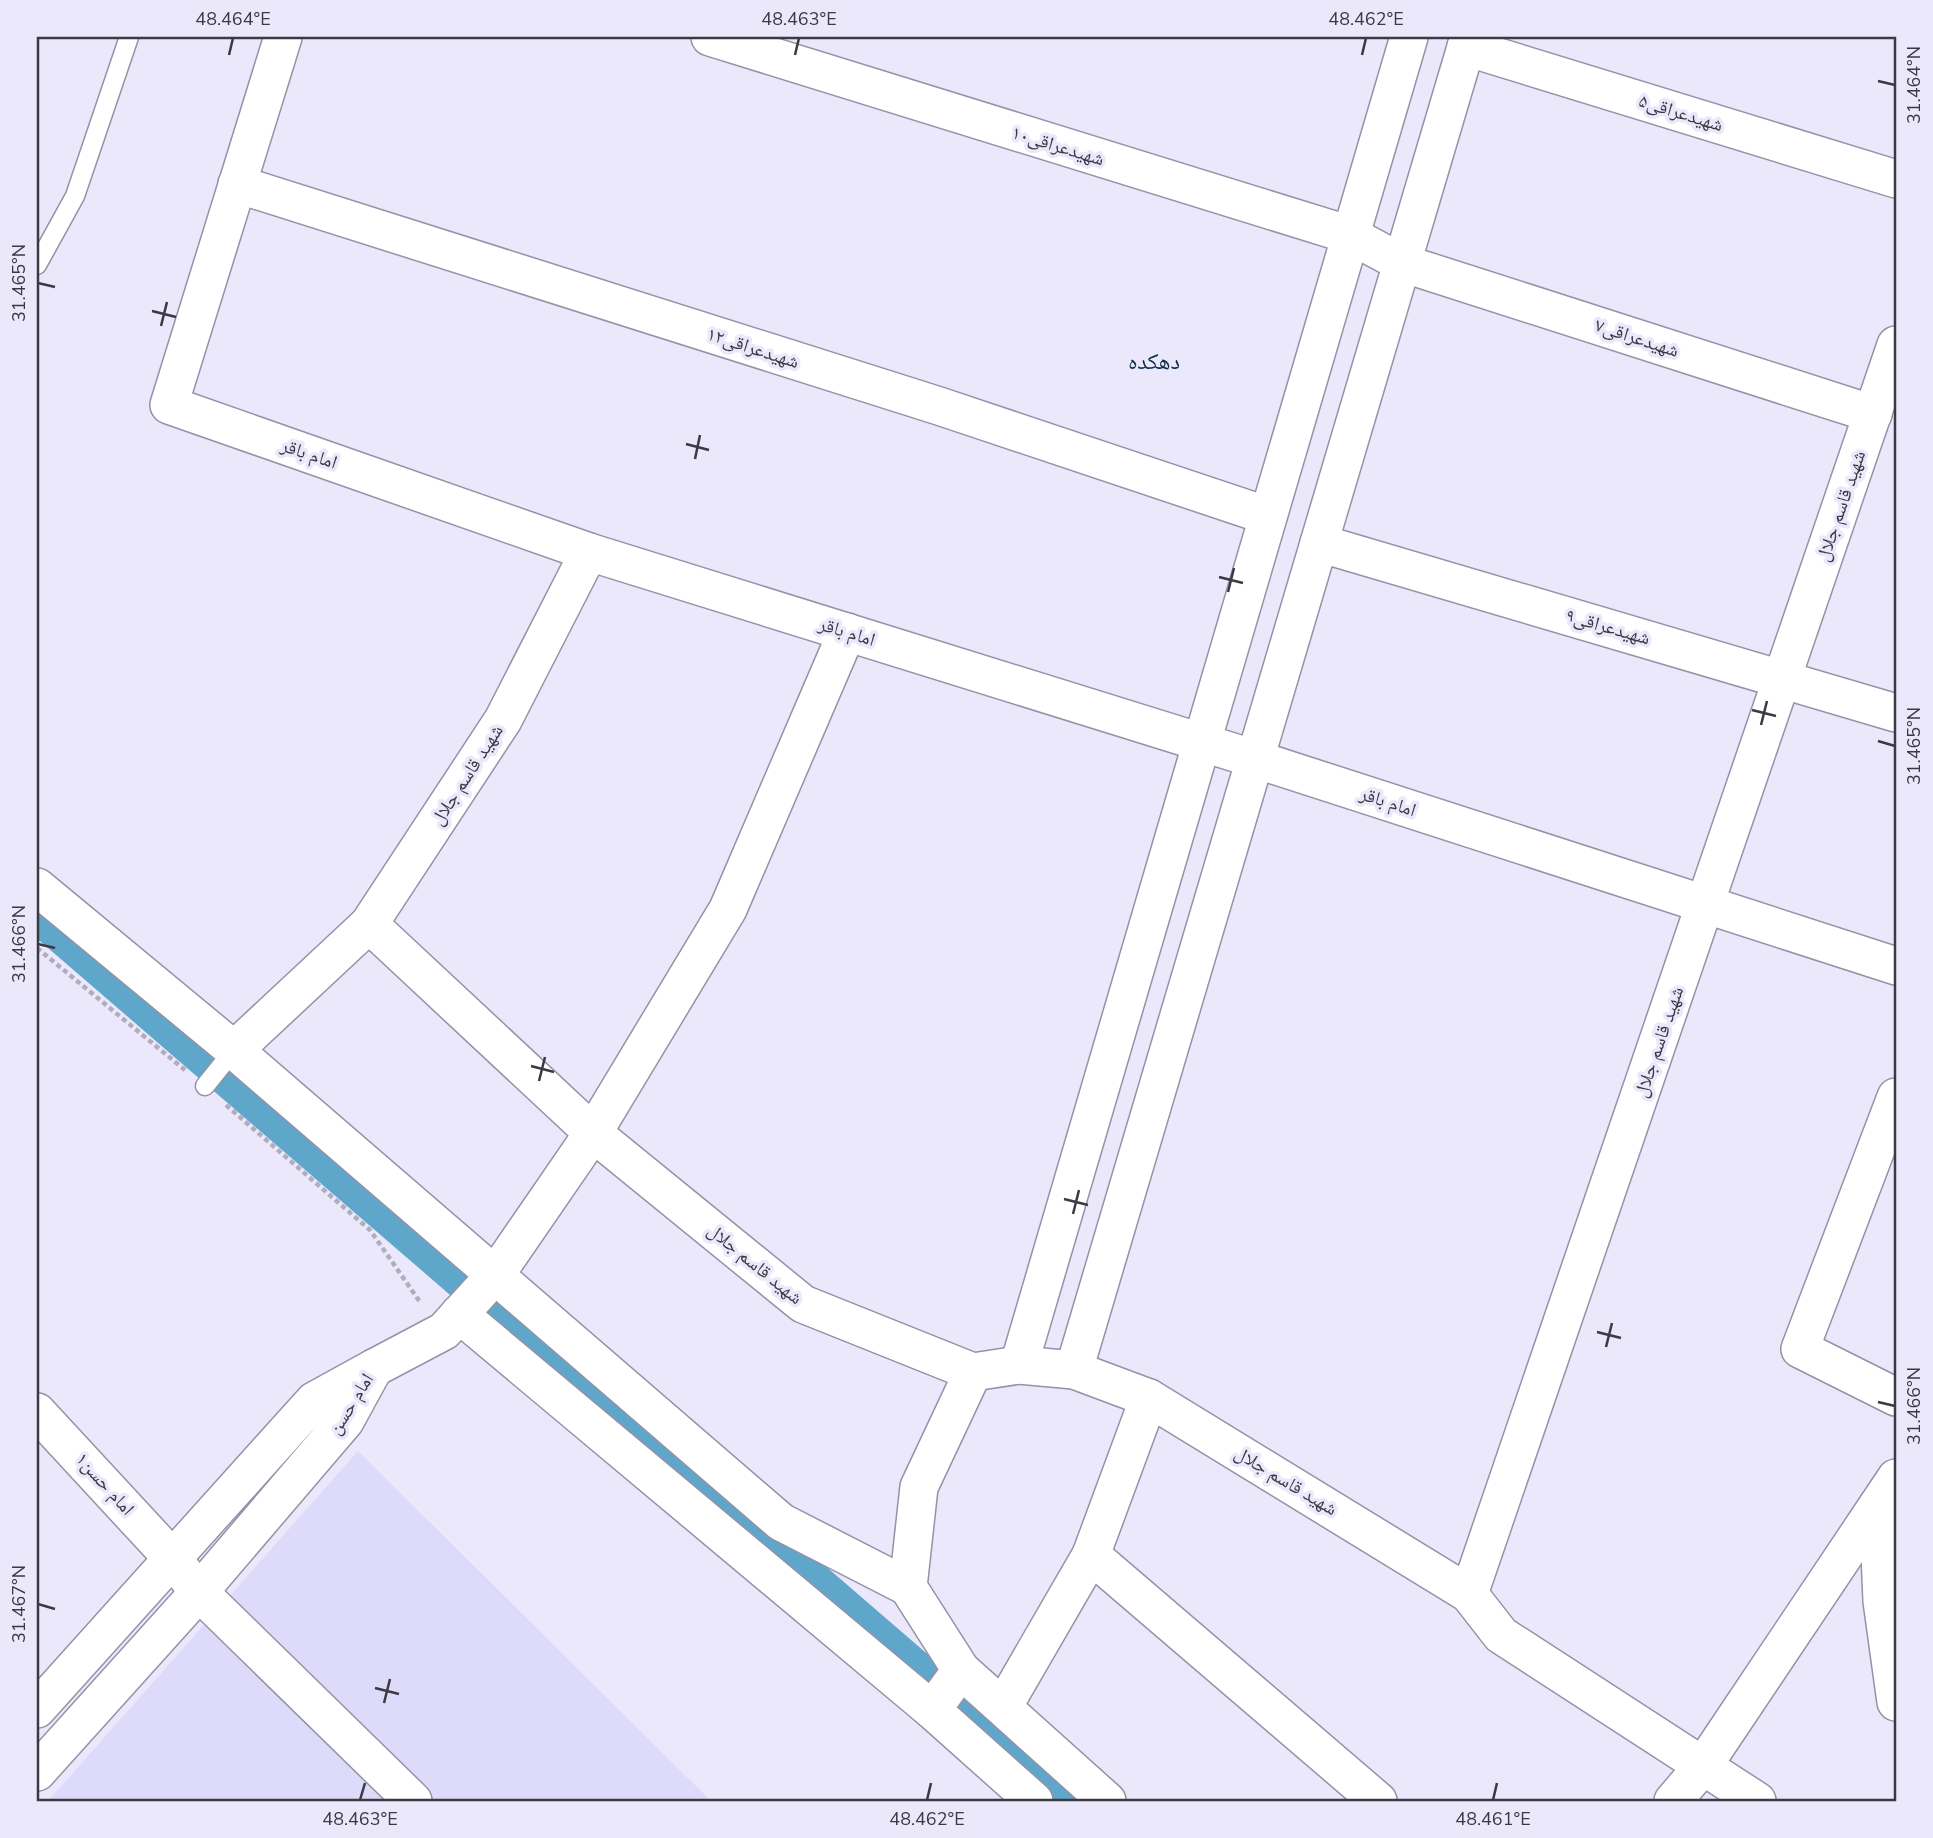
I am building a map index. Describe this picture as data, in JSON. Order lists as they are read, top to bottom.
{
  "streets": {
    "street": [
      "شهیدعراقی۵",
      "شهیدعراقی۱۰",
      "شهیدعراقی۷",
      "شهیدعراقی۱۲",
      "امام باقر",
      "شهید قاسم جلال",
      "شهیدعراقی۹",
      "امام حسن",
      "امام حسن۱"
    ]
  },
  "crossings": [
    ["شهیدعراقی۱۰", "شهیدعراقی۷"],
    ["شهیدعراقی۷", "شهید قاسم جلال"],
    ["شهیدعراقی۱۲", "امام باقر"],
    ["امام باقر", "شهید قاسم جلال"],
    ["شهید قاسم جلال", "شهیدعراقی۹"],
    ["امام حسن", "امام حسن۱"]
  ],
  "districts": ["دهکده"],
  "coordinates": [
    "48.464°E",
    "48.463°E",
    "48.462°E",
    "31.464°N",
    "31.465°N",
    "31.466°N",
    "31.467°N",
    "48.461°E"
  ]
}
